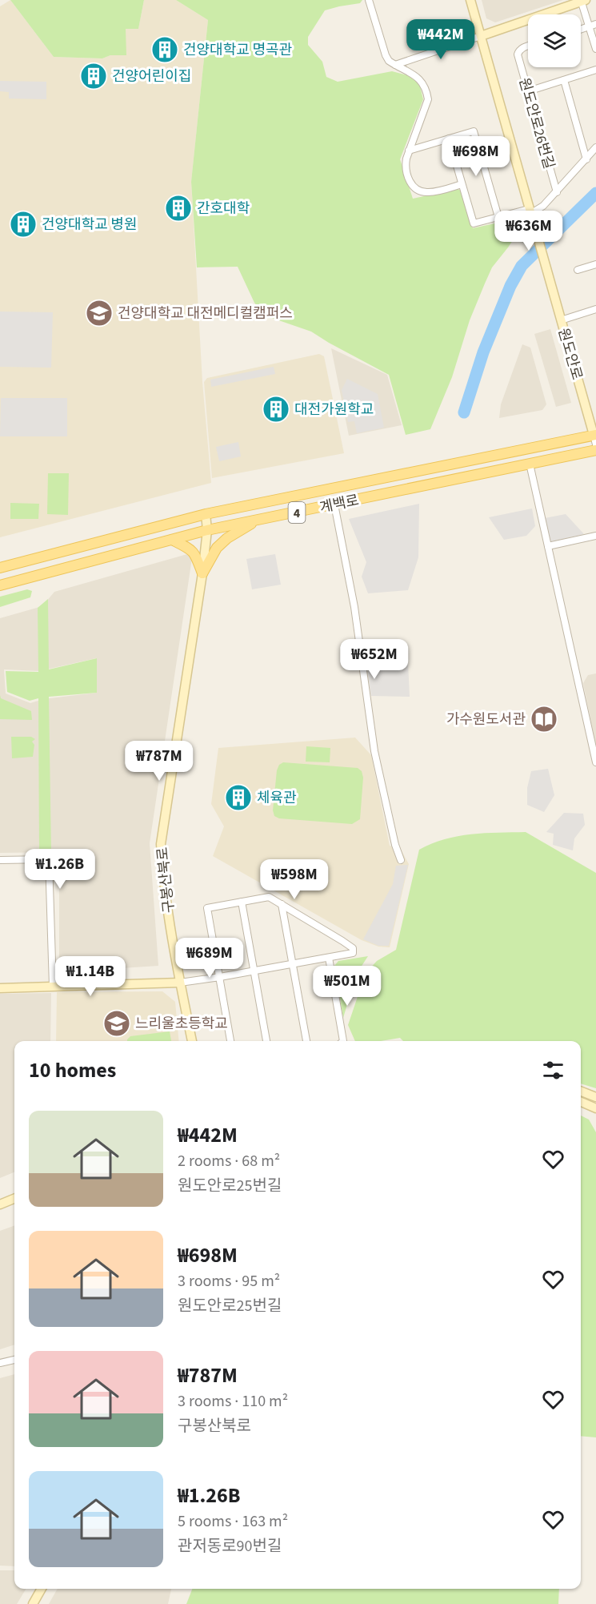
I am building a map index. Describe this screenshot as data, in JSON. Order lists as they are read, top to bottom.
{
  "streets": {
    "main road": ["계백로", "4"],
    "street": ["원도안로26번길", "원도안로", "구봉산북로"]
  },
  "crossings": [
    ["원도안로26번길", "원도안로"],
    ["원도안로", "계백로"],
    ["계백로", "구봉산북로"]
  ],
  "places": {
    "building": [
      "건양대학교 명곡관",
      "건양어린이집",
      "간호대학",
      "건양대학교 병원",
      "대전가원학교",
      "체육관"
    ],
    "school or university": ["건양대학교 대전메디컬캠퍼스", "느리울초등학교"],
    "library": ["가수원도서관"]
  },
  "page": {
    "price": [
      "₩442M",
      "₩698M",
      "₩636M",
      "₩652M",
      "₩787M",
      "₩1.26B",
      "₩598M",
      "₩689M",
      "₩1.14B",
      "₩501M"
    ],
    "heading": "10 homes",
    "list": [
      {
        "name": "₩442M",
        "note": "2 rooms · 68 m² · 원도안로25번길"
      },
      {
        "name": "₩698M",
        "note": "3 rooms · 95 m² · 원도안로25번길"
      },
      {
        "name": "₩787M",
        "note": "3 rooms · 110 m² · 구봉산북로"
      },
      {
        "name": "₩1.26B",
        "note": "5 rooms · 163 m² · 관저동로90번길"
      }
    ]
  }
}
